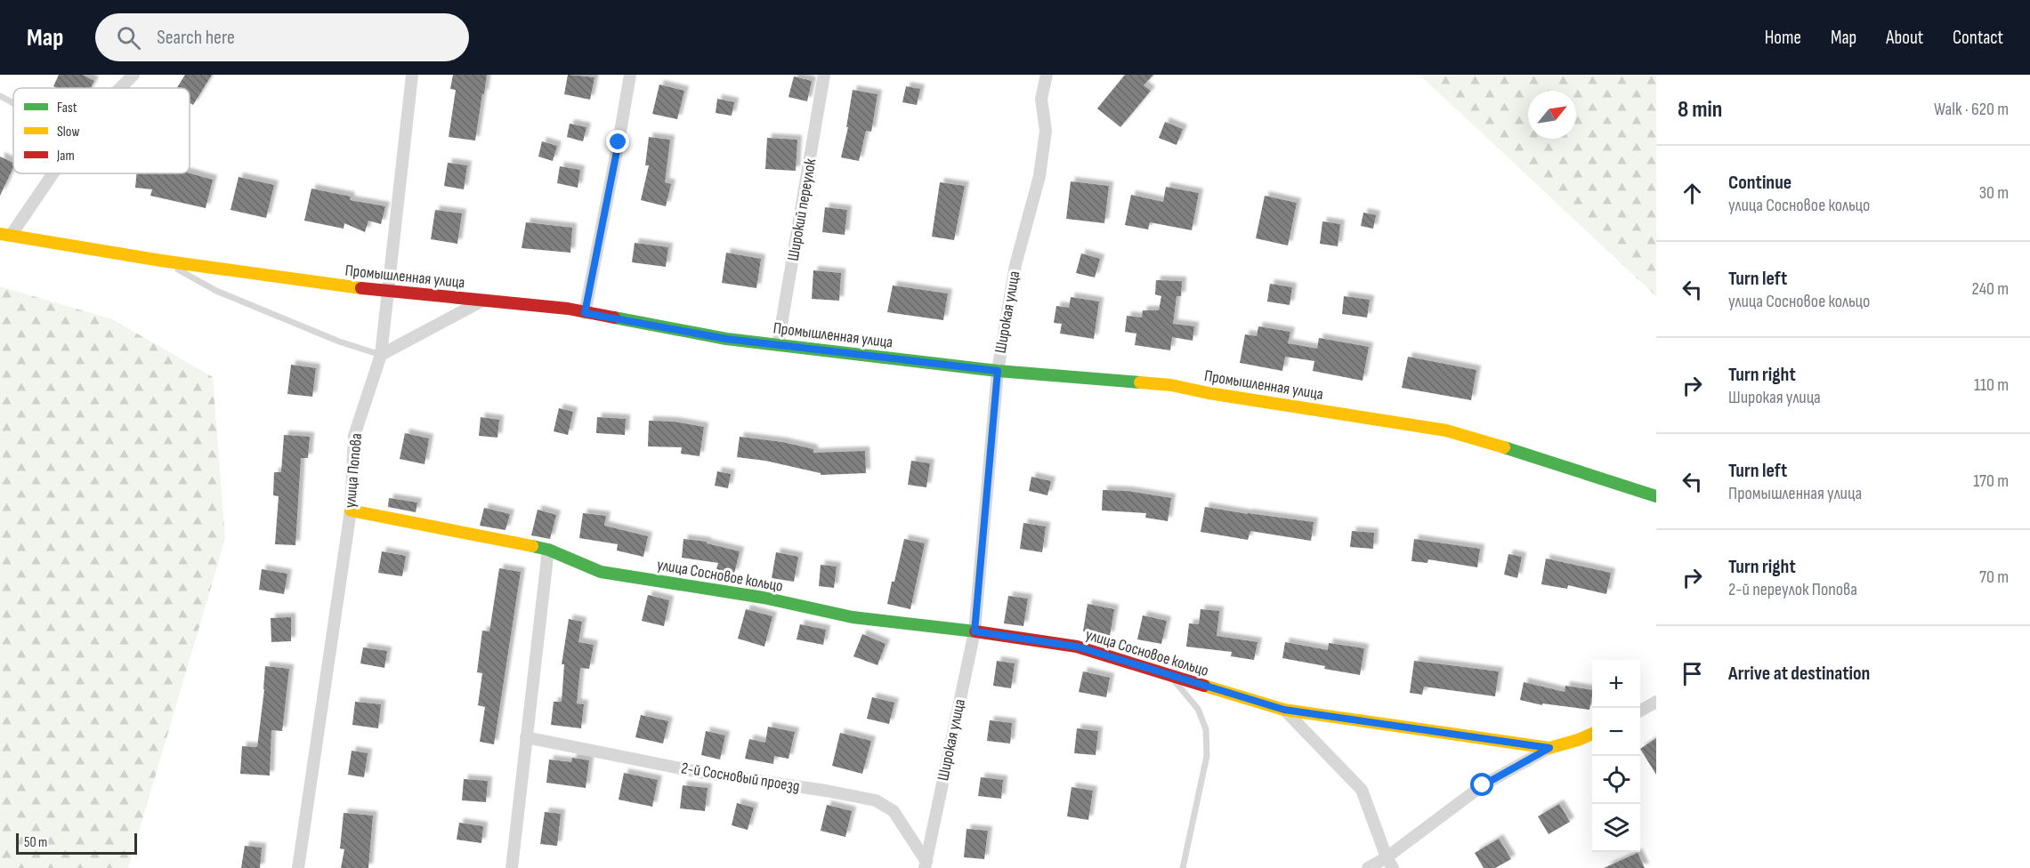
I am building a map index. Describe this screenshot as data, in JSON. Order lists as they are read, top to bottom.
{
  "streets": {
    "street": [
      "Широкий переулок",
      "Промышленная улица",
      "Широкая улица",
      "улица Попова",
      "улица Сосновое кольцо",
      "2-й Сосновый проезд"
    ]
  },
  "crossings": [
    ["Широкий переулок", "Промышленная улица"],
    ["Промышленная улица", "Широкая улица"],
    ["Промышленная улица", "улица Попова"],
    ["Широкая улица", "улица Сосновое кольцо"],
    ["Широкая улица", "2-й Сосновый проезд"],
    ["улица Попова", "улица Сосновое кольцо"]
  ],
  "legend": ["Fast", "Slow", "Jam"],
  "scale_bar": "50 m",
  "north": "top right",
  "page": {
    "header": "Map",
    "search": "Search here",
    "nav": [
      "Home",
      "Map",
      "About",
      "Contact"
    ],
    "heading": ["8 min", "Walk · 620 m"],
    "list": [
      ["Continue", "улица Сосновое кольцо", "30 m"],
      ["Turn left", "улица Сосновое кольцо", "240 m"],
      ["Turn right", "Широкая улица", "110 m"],
      ["Turn left", "Промышленная улица", "170 m"],
      ["Turn right", "2-й переулок Попова", "70 m"],
      "Arrive at destination"
    ],
    "map_buttons": ["+", "−"],
    "scale": "50 m"
  }
}
